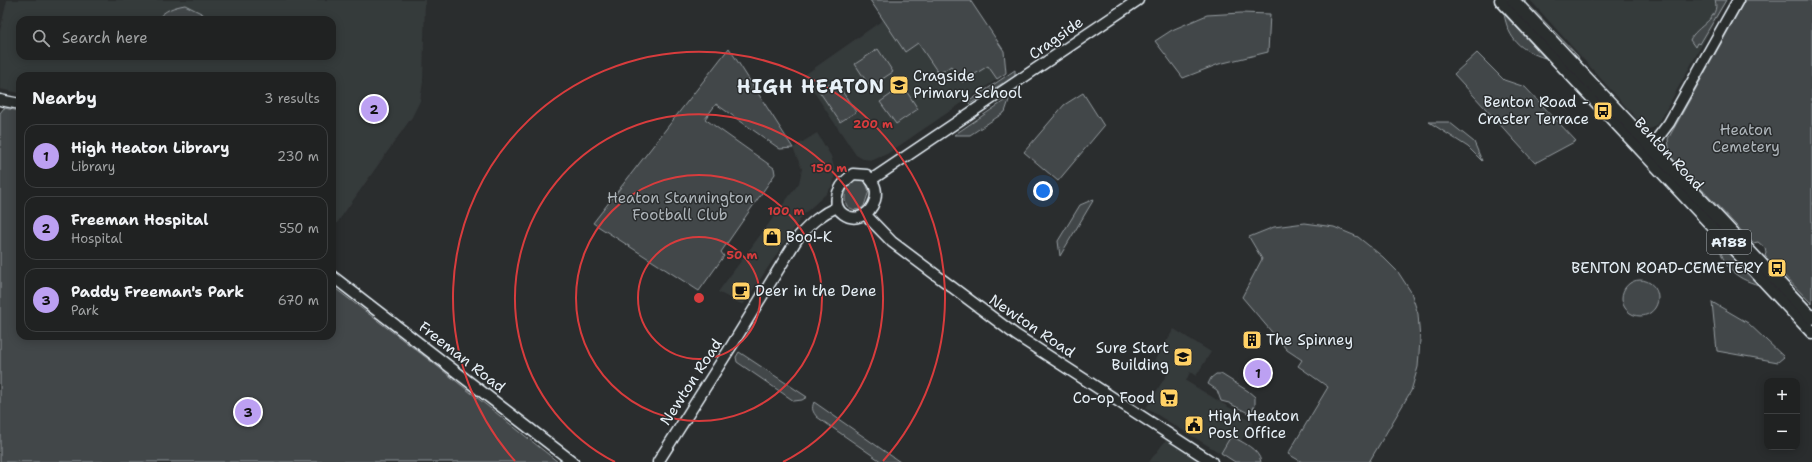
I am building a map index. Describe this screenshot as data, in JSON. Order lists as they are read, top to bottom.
{
  "streets": {
    "main road": ["Benton Road", "A188"],
    "street": ["Cragside", "Newton Road", "Freeman Road"]
  },
  "crossings": [
    ["Cragside", "Newton Road"]
  ],
  "districts": ["HIGH HEATON"],
  "parks": ["Heaton Cemetery", "Heaton Stannington Football Club"],
  "places": {
    "school or university": ["Cragside Primary School", "Sure Start Building"],
    "bus stop": ["Benton Road - Craster Terrace", "BENTON ROAD-CEMETERY"],
    "shop": ["Boo!-K"],
    "cafe": ["Deer in the Dene"],
    "building": ["The Spinney"],
    "supermarket": ["Co-op Food"],
    "public building": ["High Heaton Post Office"]
  },
  "page": {
    "search": "Search here",
    "heading": ["Nearby", "3 results"],
    "pins": ["2", "1", "3"],
    "list": [
      {
        "mark": "1",
        "name": "High Heaton Library",
        "note": "Library",
        "value": "230 m"
      },
      {
        "mark": "2",
        "name": "Freeman Hospital",
        "note": "Hospital",
        "value": "550 m"
      },
      {
        "mark": "3",
        "name": "Paddy Freeman's Park",
        "note": "Park",
        "value": "670 m"
      }
    ],
    "map_buttons": ["+", "−"]
  },
  "rings": [
    "200 m",
    "150 m",
    "100 m",
    "50 m"
  ]
}
